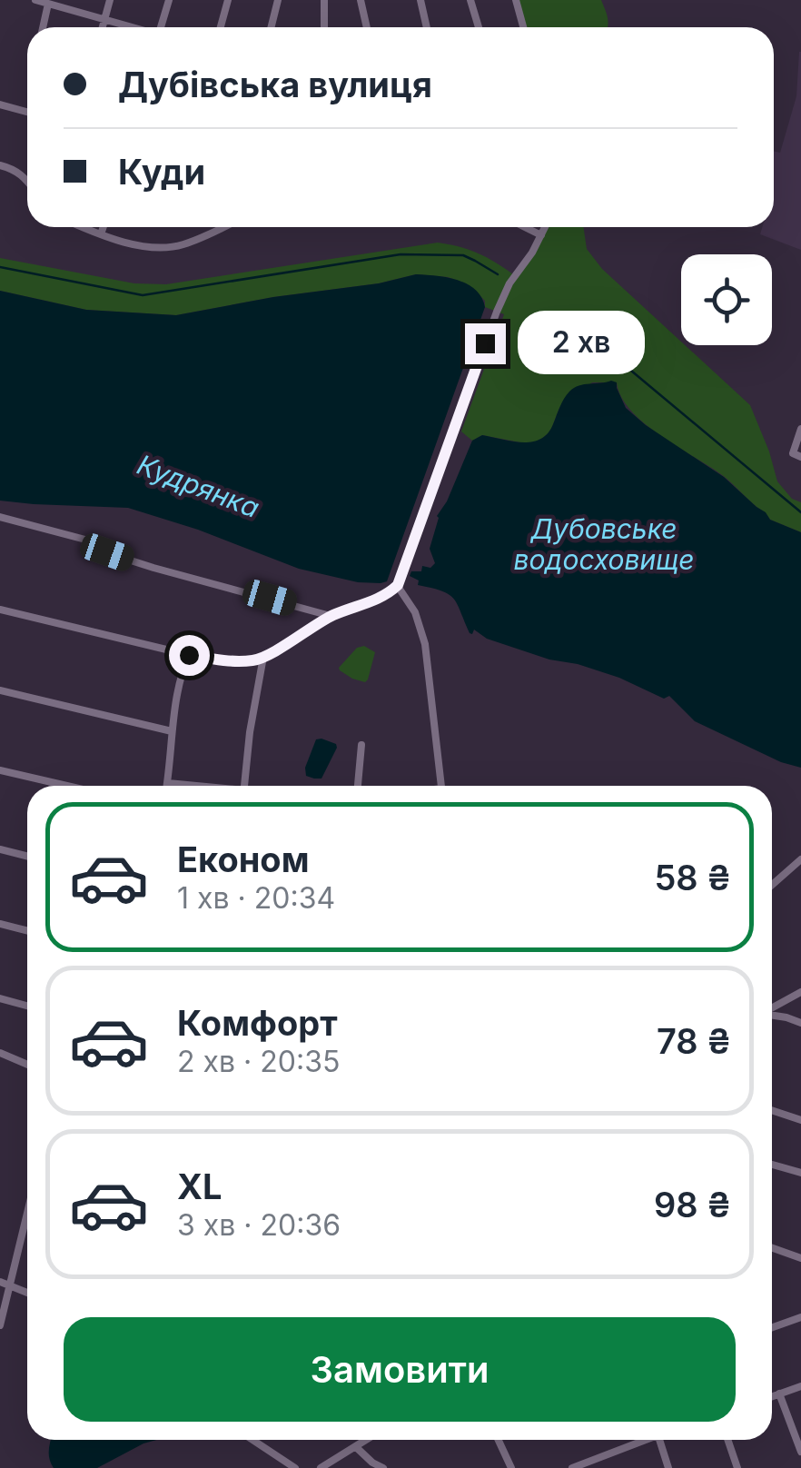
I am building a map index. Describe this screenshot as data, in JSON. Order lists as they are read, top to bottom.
{
  "water": ["Кудрянка", "Дубовське водосховище"],
  "page": {
    "banner": ["Дубівська вулиця", "Куди"],
    "bubble": "2 хв",
    "list": [
      {
        "name": "Економ",
        "note": "1 хв · 20:34",
        "value": "58 ₴"
      },
      {
        "name": "Комфорт",
        "note": "2 хв · 20:35",
        "value": "78 ₴"
      },
      {
        "name": "XL",
        "note": "3 хв · 20:36",
        "value": "98 ₴"
      }
    ],
    "buttons": "Замовити"
  }
}
